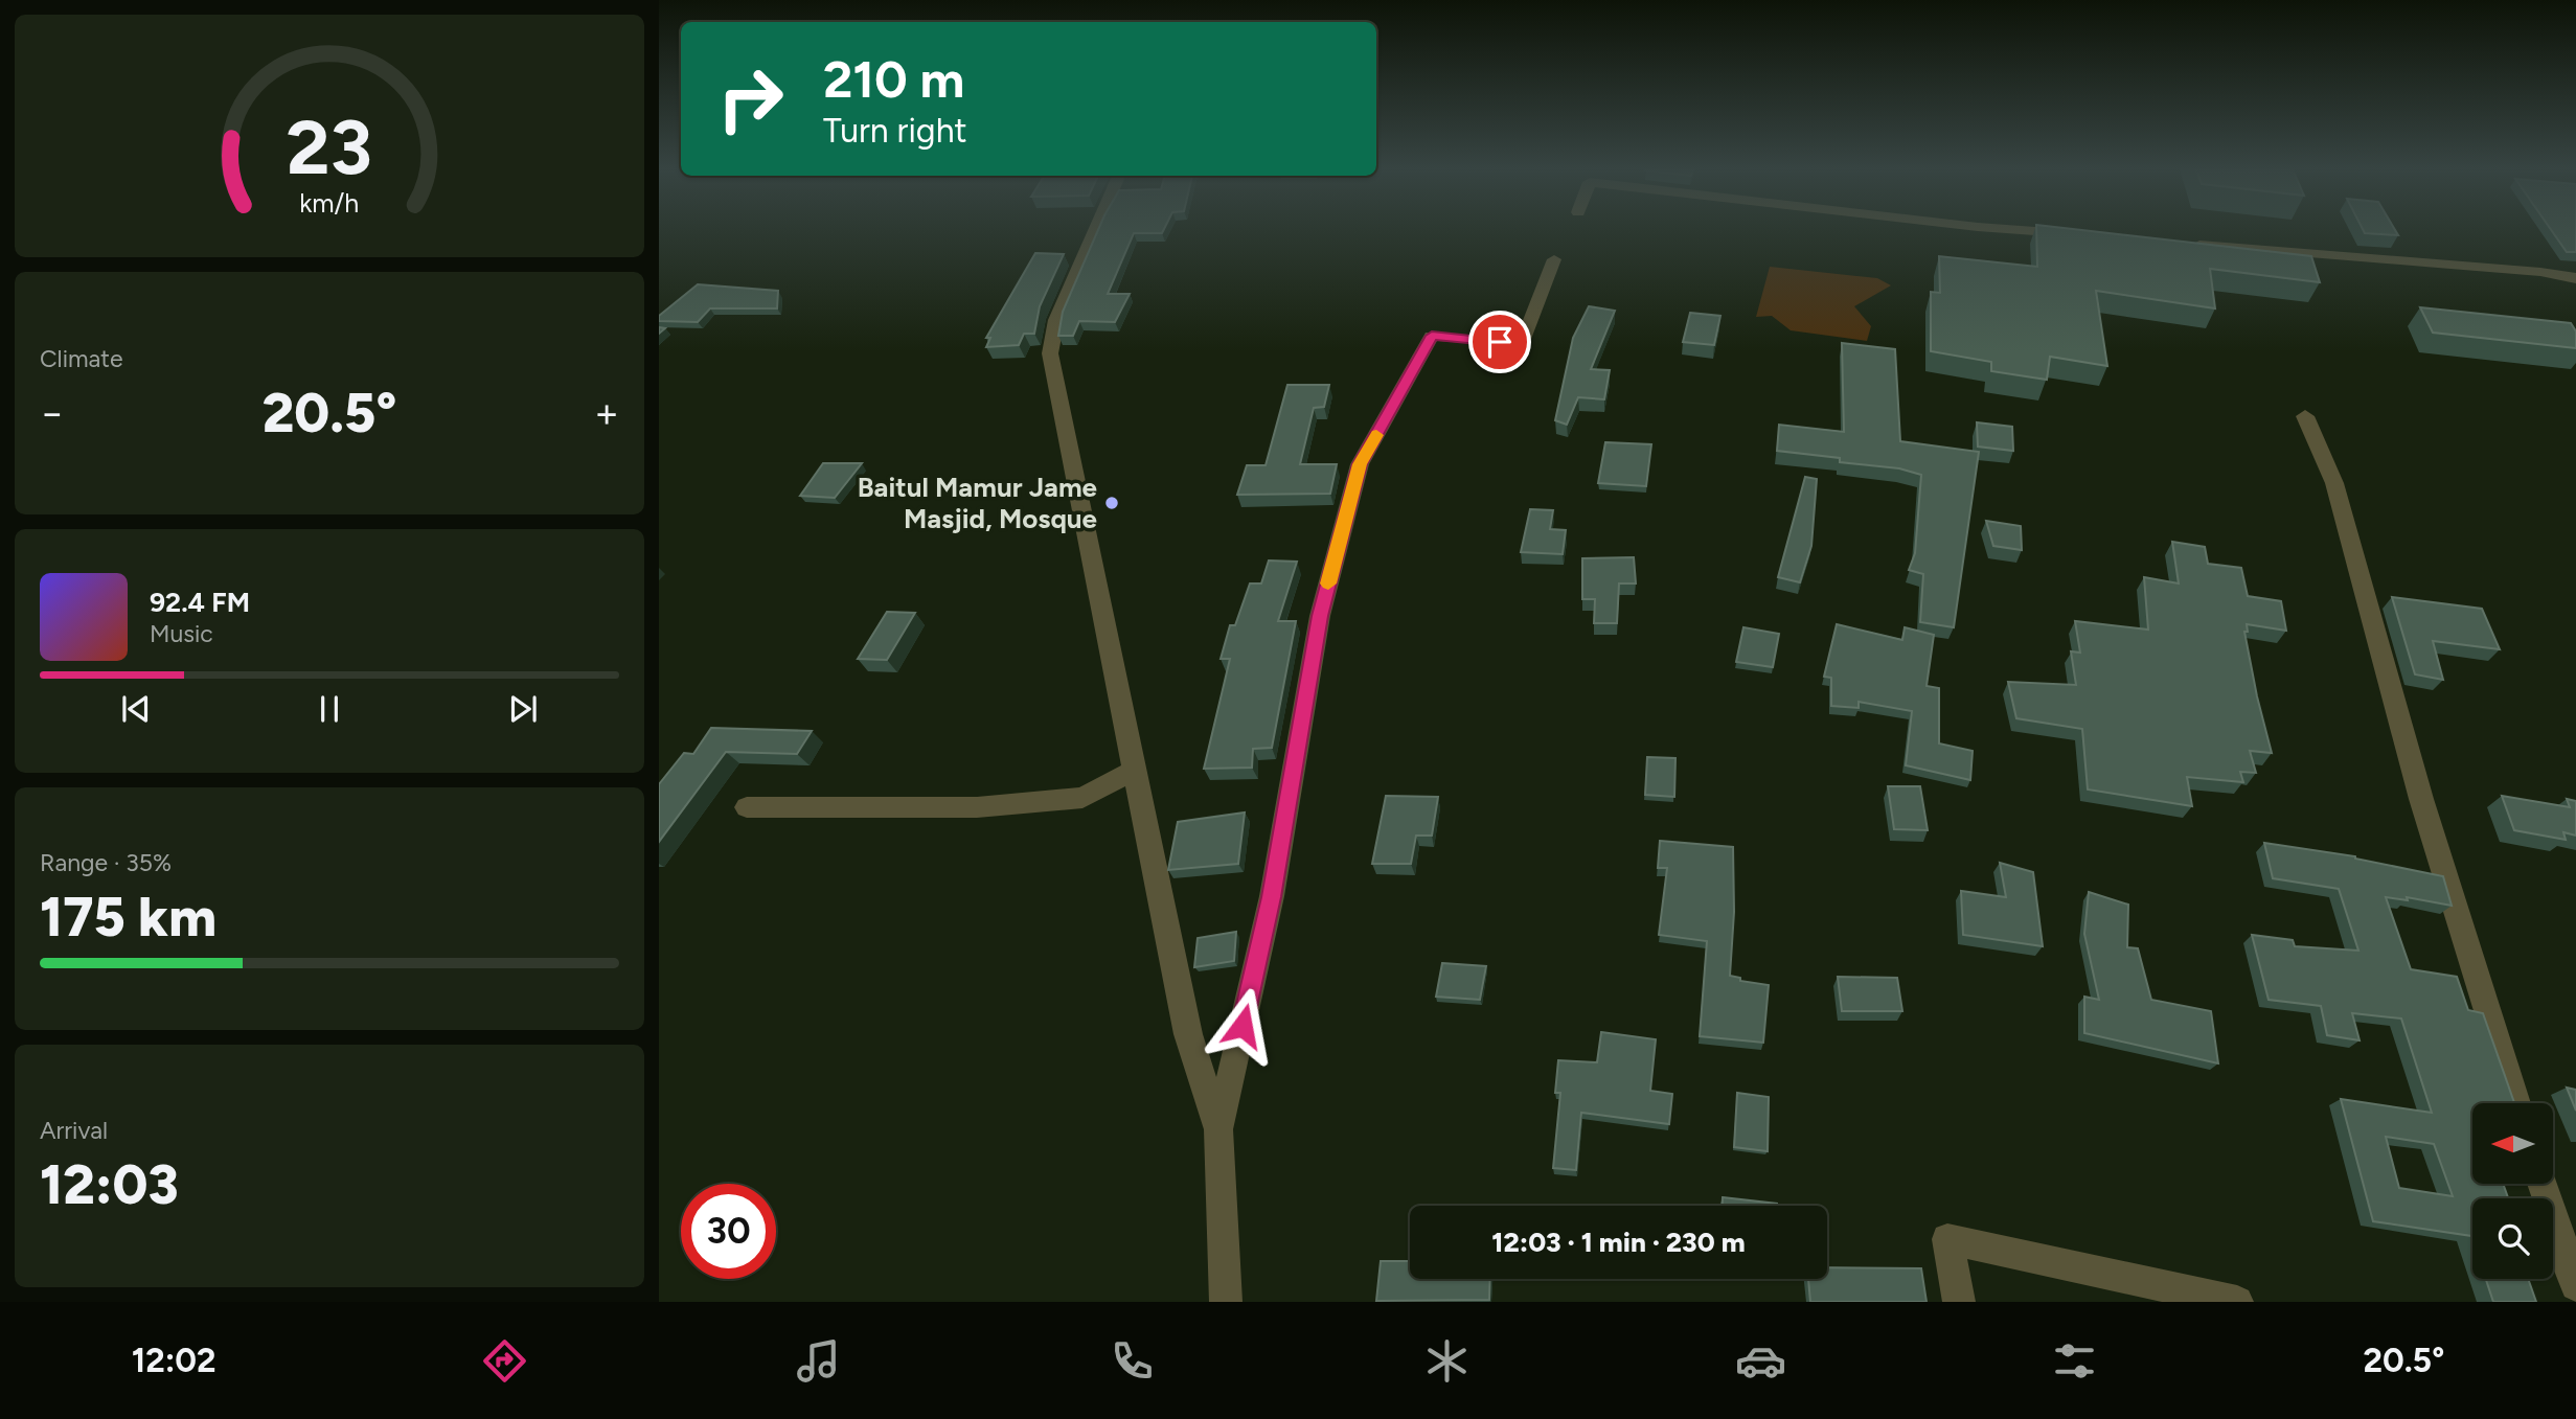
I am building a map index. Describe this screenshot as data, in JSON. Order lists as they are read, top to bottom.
{
  "places": ["Baitul Mamur Jame Masjid, Mosque"],
  "north": "left",
  "page": {
    "turn": ["210 m", "Turn right"],
    "tile": [
      "Climate",
      ["Range · 35%", "175 km"],
      ["Arrival", "12:03"]
    ],
    "heat": ["−", "20.5°", "+"],
    "song": ["92.4 FM", "Music"],
    "limit": "30",
    "trip": "12:03 · 1 min · 230 m",
    "tabs": ["12:02", "20.5°"],
    "gauge": ["23", "km/h"]
  }
}
